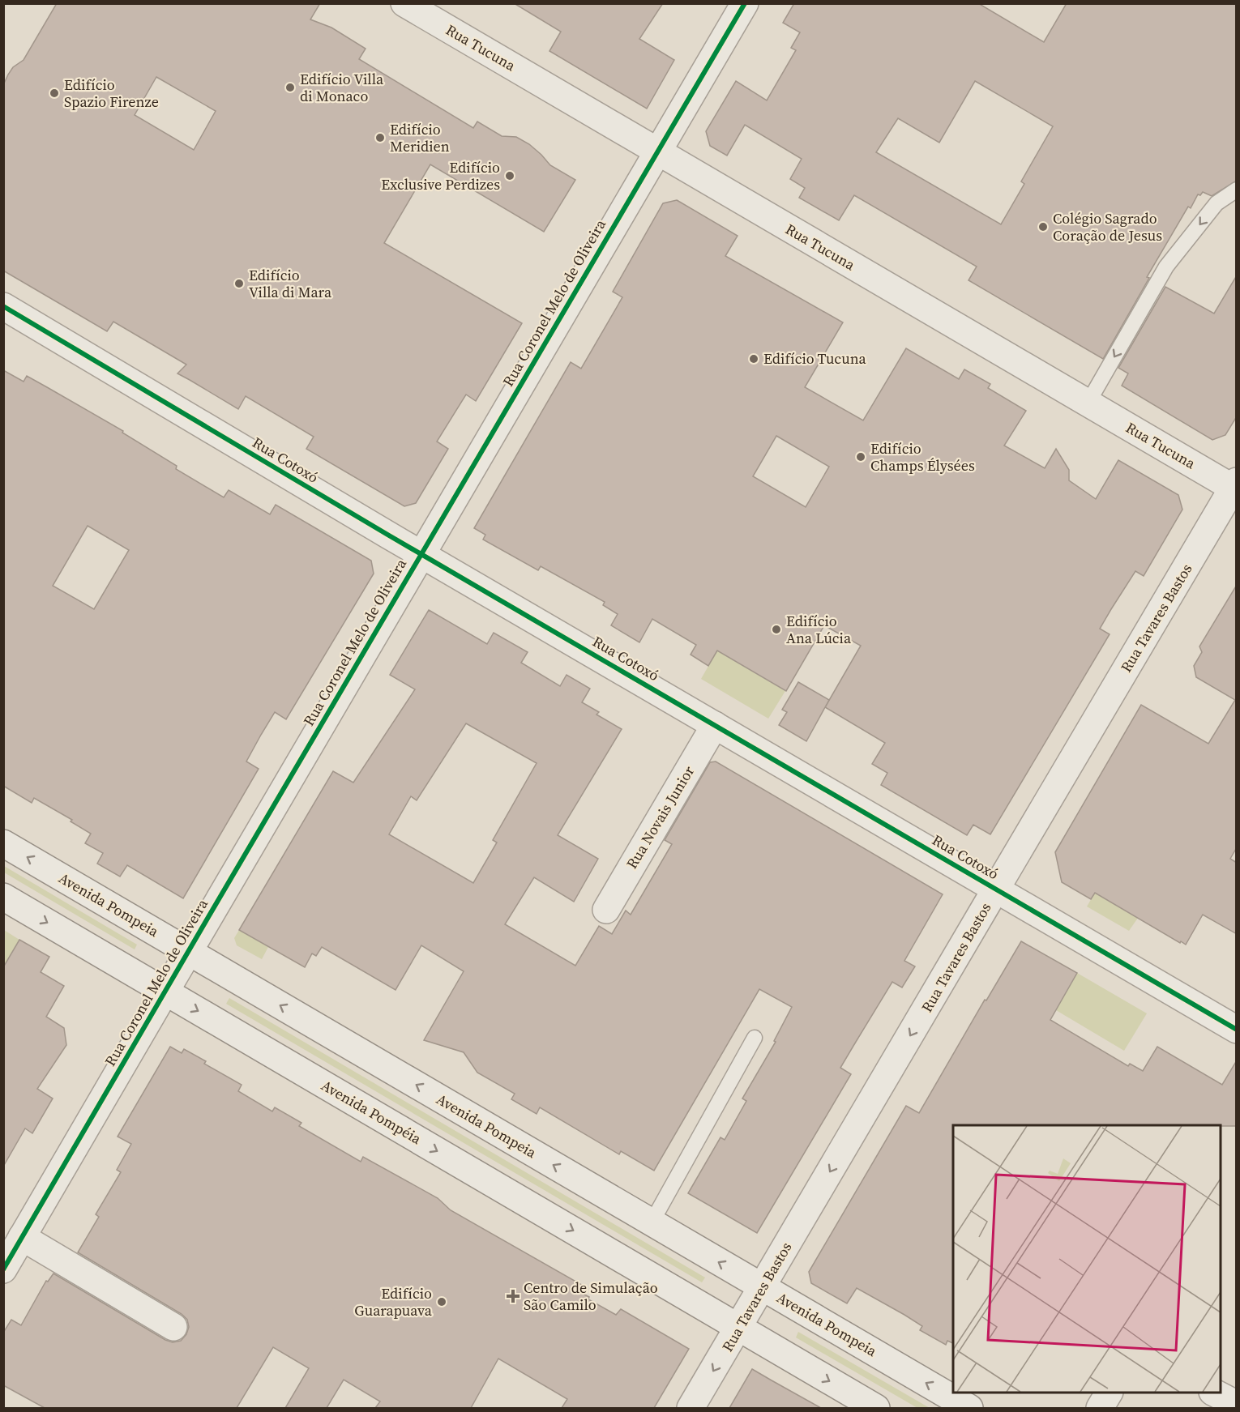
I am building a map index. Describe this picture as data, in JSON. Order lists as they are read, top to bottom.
{
  "streets": {
    "street": [
      "Rua Tucuna",
      "Rua Coronel Melo de Oliveira",
      "Rua Cotoxó",
      "Rua Tavares Bastos",
      "Rua Novais Junior",
      "Avenida Pompeia",
      "Avenida Pompéia"
    ]
  },
  "crossings": [
    ["Rua Tucuna", "Rua Coronel Melo de Oliveira"],
    ["Rua Tucuna", "Rua Tavares Bastos"],
    ["Rua Coronel Melo de Oliveira", "Rua Cotoxó"],
    ["Rua Coronel Melo de Oliveira", "Avenida Pompeia"],
    ["Rua Coronel Melo de Oliveira", "Avenida Pompéia"],
    ["Rua Cotoxó", "Rua Tavares Bastos"],
    ["Rua Cotoxó", "Rua Novais Junior"],
    ["Rua Tavares Bastos", "Avenida Pompeia"],
    ["Rua Tavares Bastos", "Avenida Pompéia"]
  ],
  "one_way": ["Rua Tavares Bastos", "Avenida Pompeia", "Avenida Pompéia"],
  "places": {
    "other": [
      "Edifício Villa di Monaco",
      "Edifício Spazio Firenze",
      "Edifício Meridien",
      "Edifício Exclusive Perdizes",
      "Colégio Sagrado Coração de Jesus",
      "Edifício Villa di Mara",
      "Edifício Tucuna",
      "Edifício Champs Élysées",
      "Edifício Ana Lúcia",
      "Edifício Guarapuava"
    ],
    "health": ["Centro de Simulação São Camilo"]
  }
}
